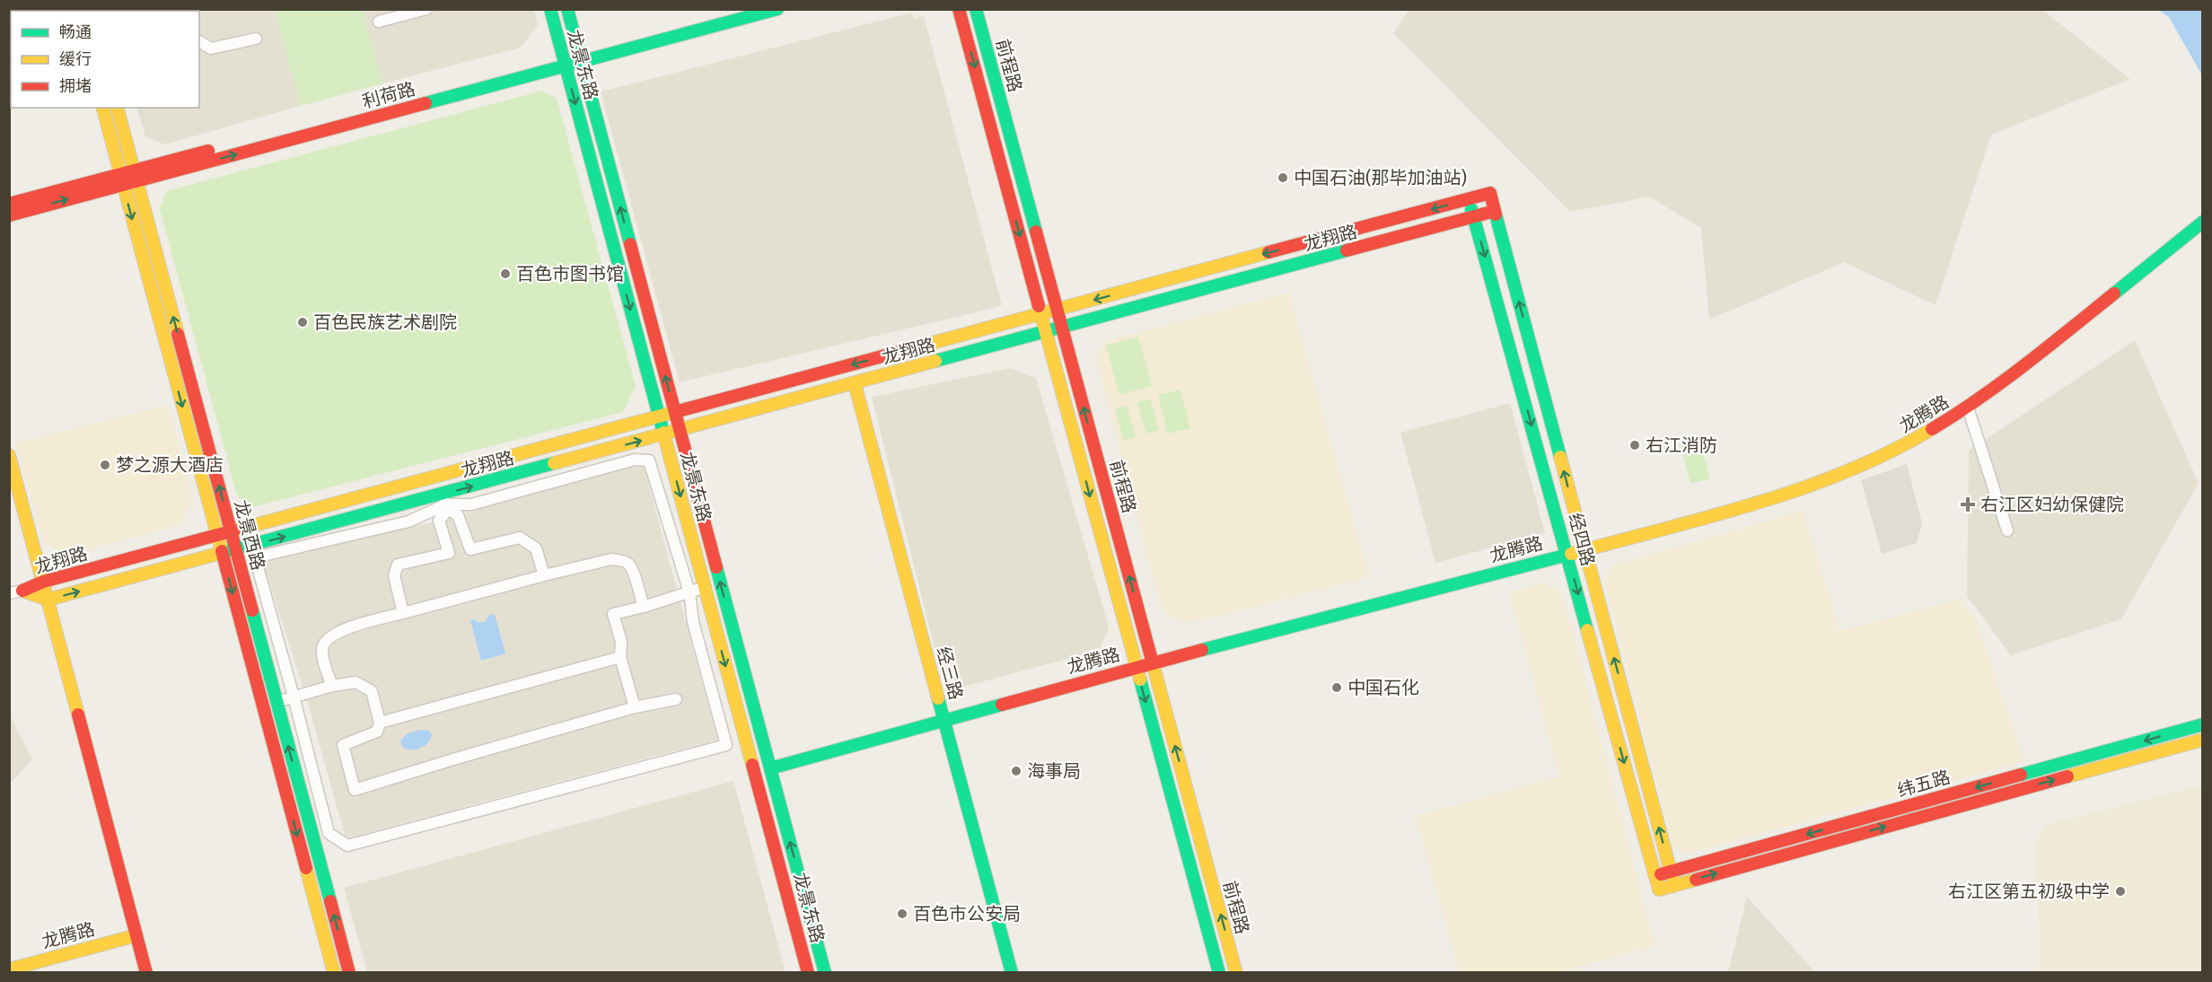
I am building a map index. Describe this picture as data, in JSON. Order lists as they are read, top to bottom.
{
  "streets": {
    "street": [
      "龙景东路",
      "前程路",
      "利荷路",
      "龙翔路",
      "龙腾路",
      "龙景西路",
      "经四路",
      "经三路",
      "纬五路"
    ]
  },
  "crossings": [
    ["龙景东路", "利荷路"],
    ["龙景东路", "龙翔路"],
    ["龙景东路", "龙腾路"],
    ["前程路", "龙翔路"],
    ["前程路", "龙腾路"],
    ["利荷路", "龙景西路"],
    ["龙翔路", "龙景西路"],
    ["龙翔路", "经四路"],
    ["龙翔路", "经三路"],
    ["龙腾路", "经四路"],
    ["龙腾路", "经三路"],
    ["经四路", "纬五路"]
  ],
  "places": {
    "other": [
      "中国石油(那毕加油站)",
      "百色市图书馆",
      "百色民族艺术剧院",
      "右江消防",
      "梦之源大酒店",
      "中国石化",
      "海事局",
      "右江区第五初级中学",
      "百色市公安局"
    ],
    "health": ["右江区妇幼保健院"]
  },
  "legend": ["畅通", "缓行", "拥堵"]
}
